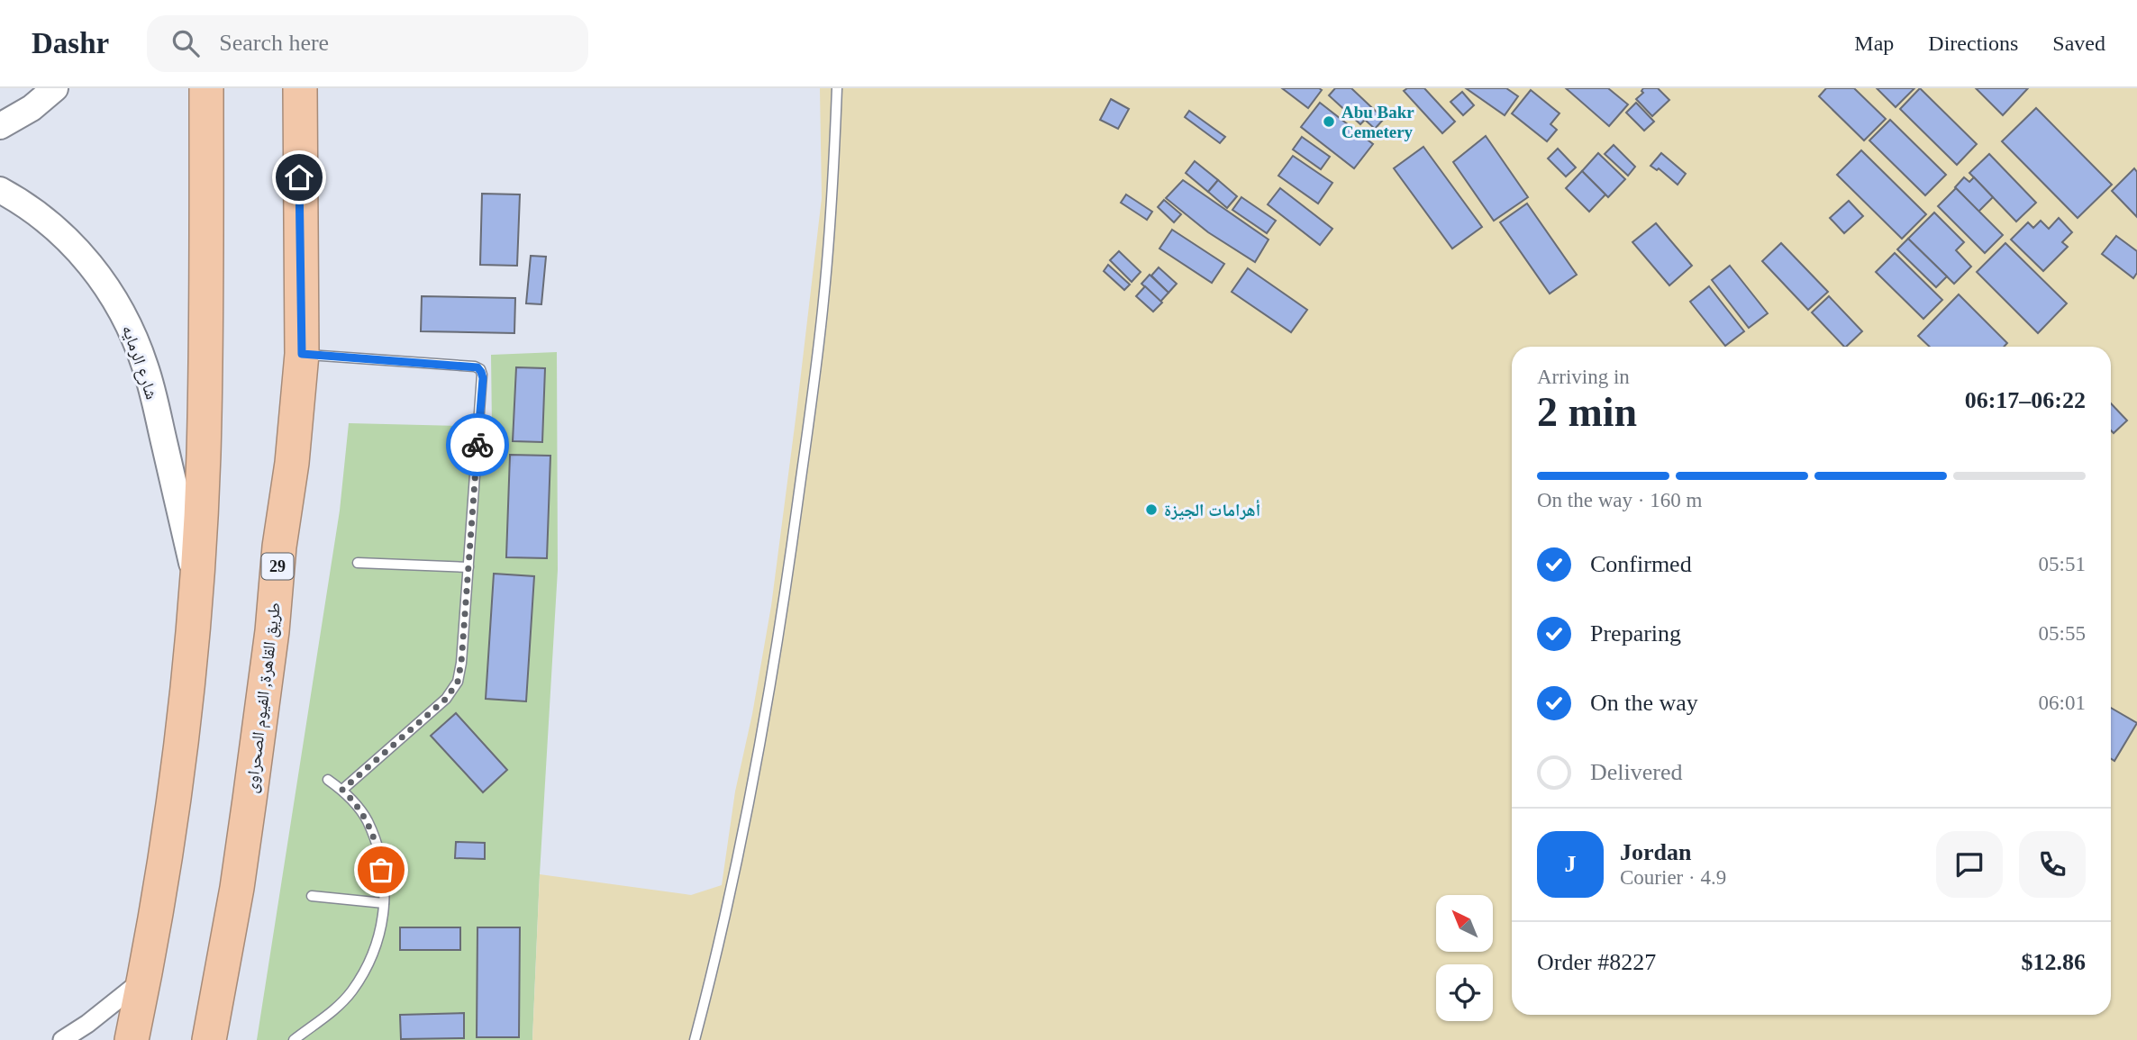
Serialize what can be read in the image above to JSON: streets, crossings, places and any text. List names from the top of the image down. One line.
{"streets":{"highway":["29","طريق القاهرة, الفيوم الصحراوى"],"street":["شارع الرمايه"]},"places":["Abu Bakr Cemetery","أهرامات الجيزة"],"north":"top left","page":{"header":"Dashr","search":"Search here","nav":["Map","Directions","Saved"],"heading":["2 min","Arriving in","06:17–06:22"],"panel":["Jordan","Courier · 4.9","Order #8227","$12.86"],"bar":"On the way · 160 m","list":[["Confirmed","05:51"],["Preparing","05:55"],["On the way","06:01"],"Delivered"],"round":"J"}}
